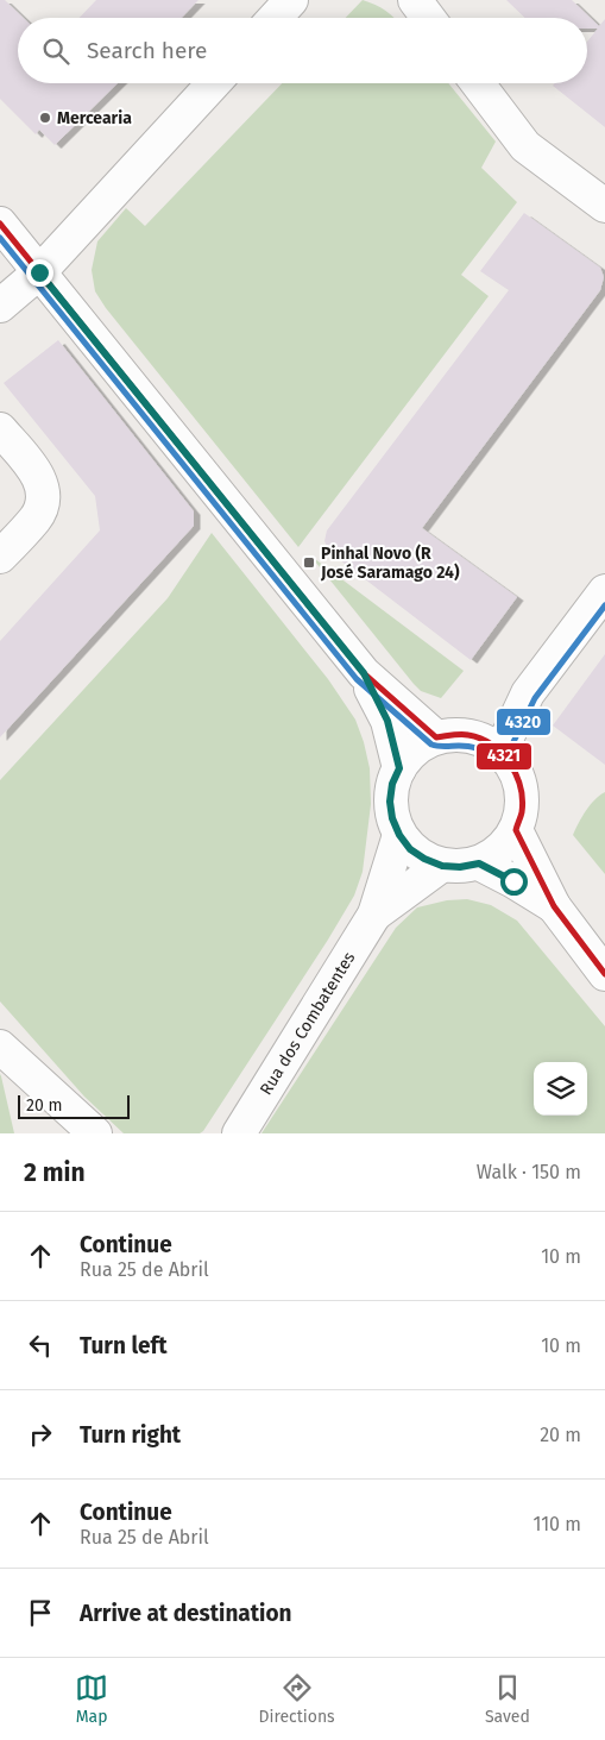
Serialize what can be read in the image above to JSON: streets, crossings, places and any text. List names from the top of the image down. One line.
{"streets":{"street":["Rua dos Combatentes"]},"places":{"other":["Mercearia"],"transit":["Pinhal Novo (R José Saramago 24)"]},"lines":["transit line 4321","transit line 4320"],"scale_bar":"20 m","page":{"search":"Search here","scale":"20 m","heading":["2 min","Walk · 150 m"],"list":[["Continue","Rua 25 de Abril","10 m"],["Turn left","10 m"],["Turn right","20 m"],["Continue","Rua 25 de Abril","110 m"],"Arrive at destination"],"nav":["Map","Directions","Saved"]}}
